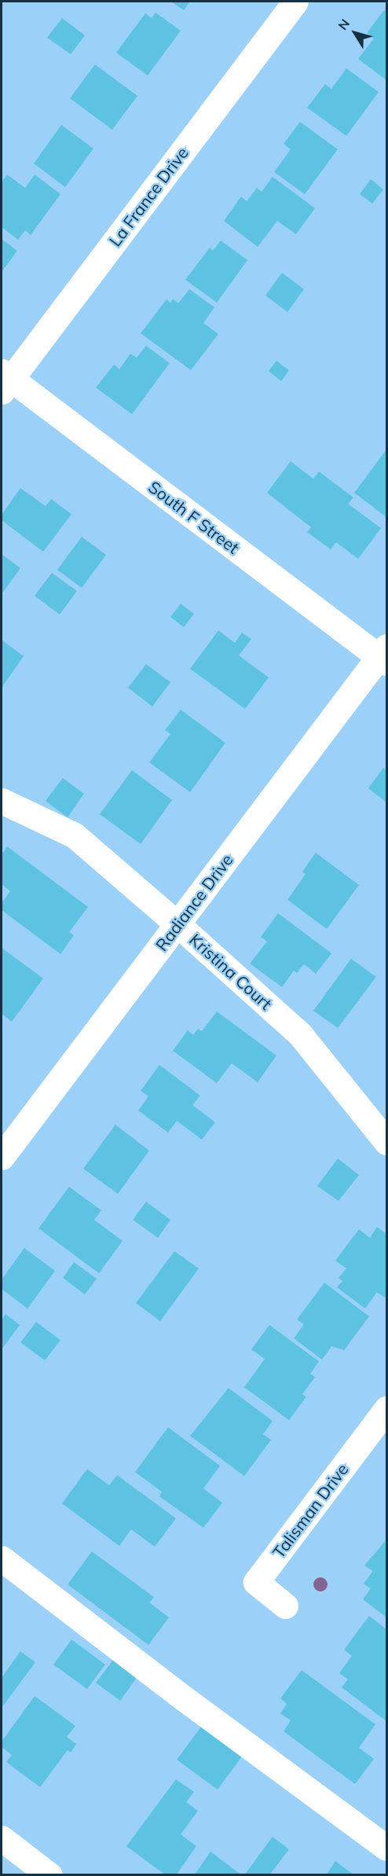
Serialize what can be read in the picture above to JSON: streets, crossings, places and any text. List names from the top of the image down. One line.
{"streets":{"street":["La France Drive","South F Street","Radiance Drive","Kristina Court","Talisman Drive"]},"crossings":[["La France Drive","South F Street"],["South F Street","Radiance Drive"],["Radiance Drive","Kristina Court"]],"north":"top left"}
